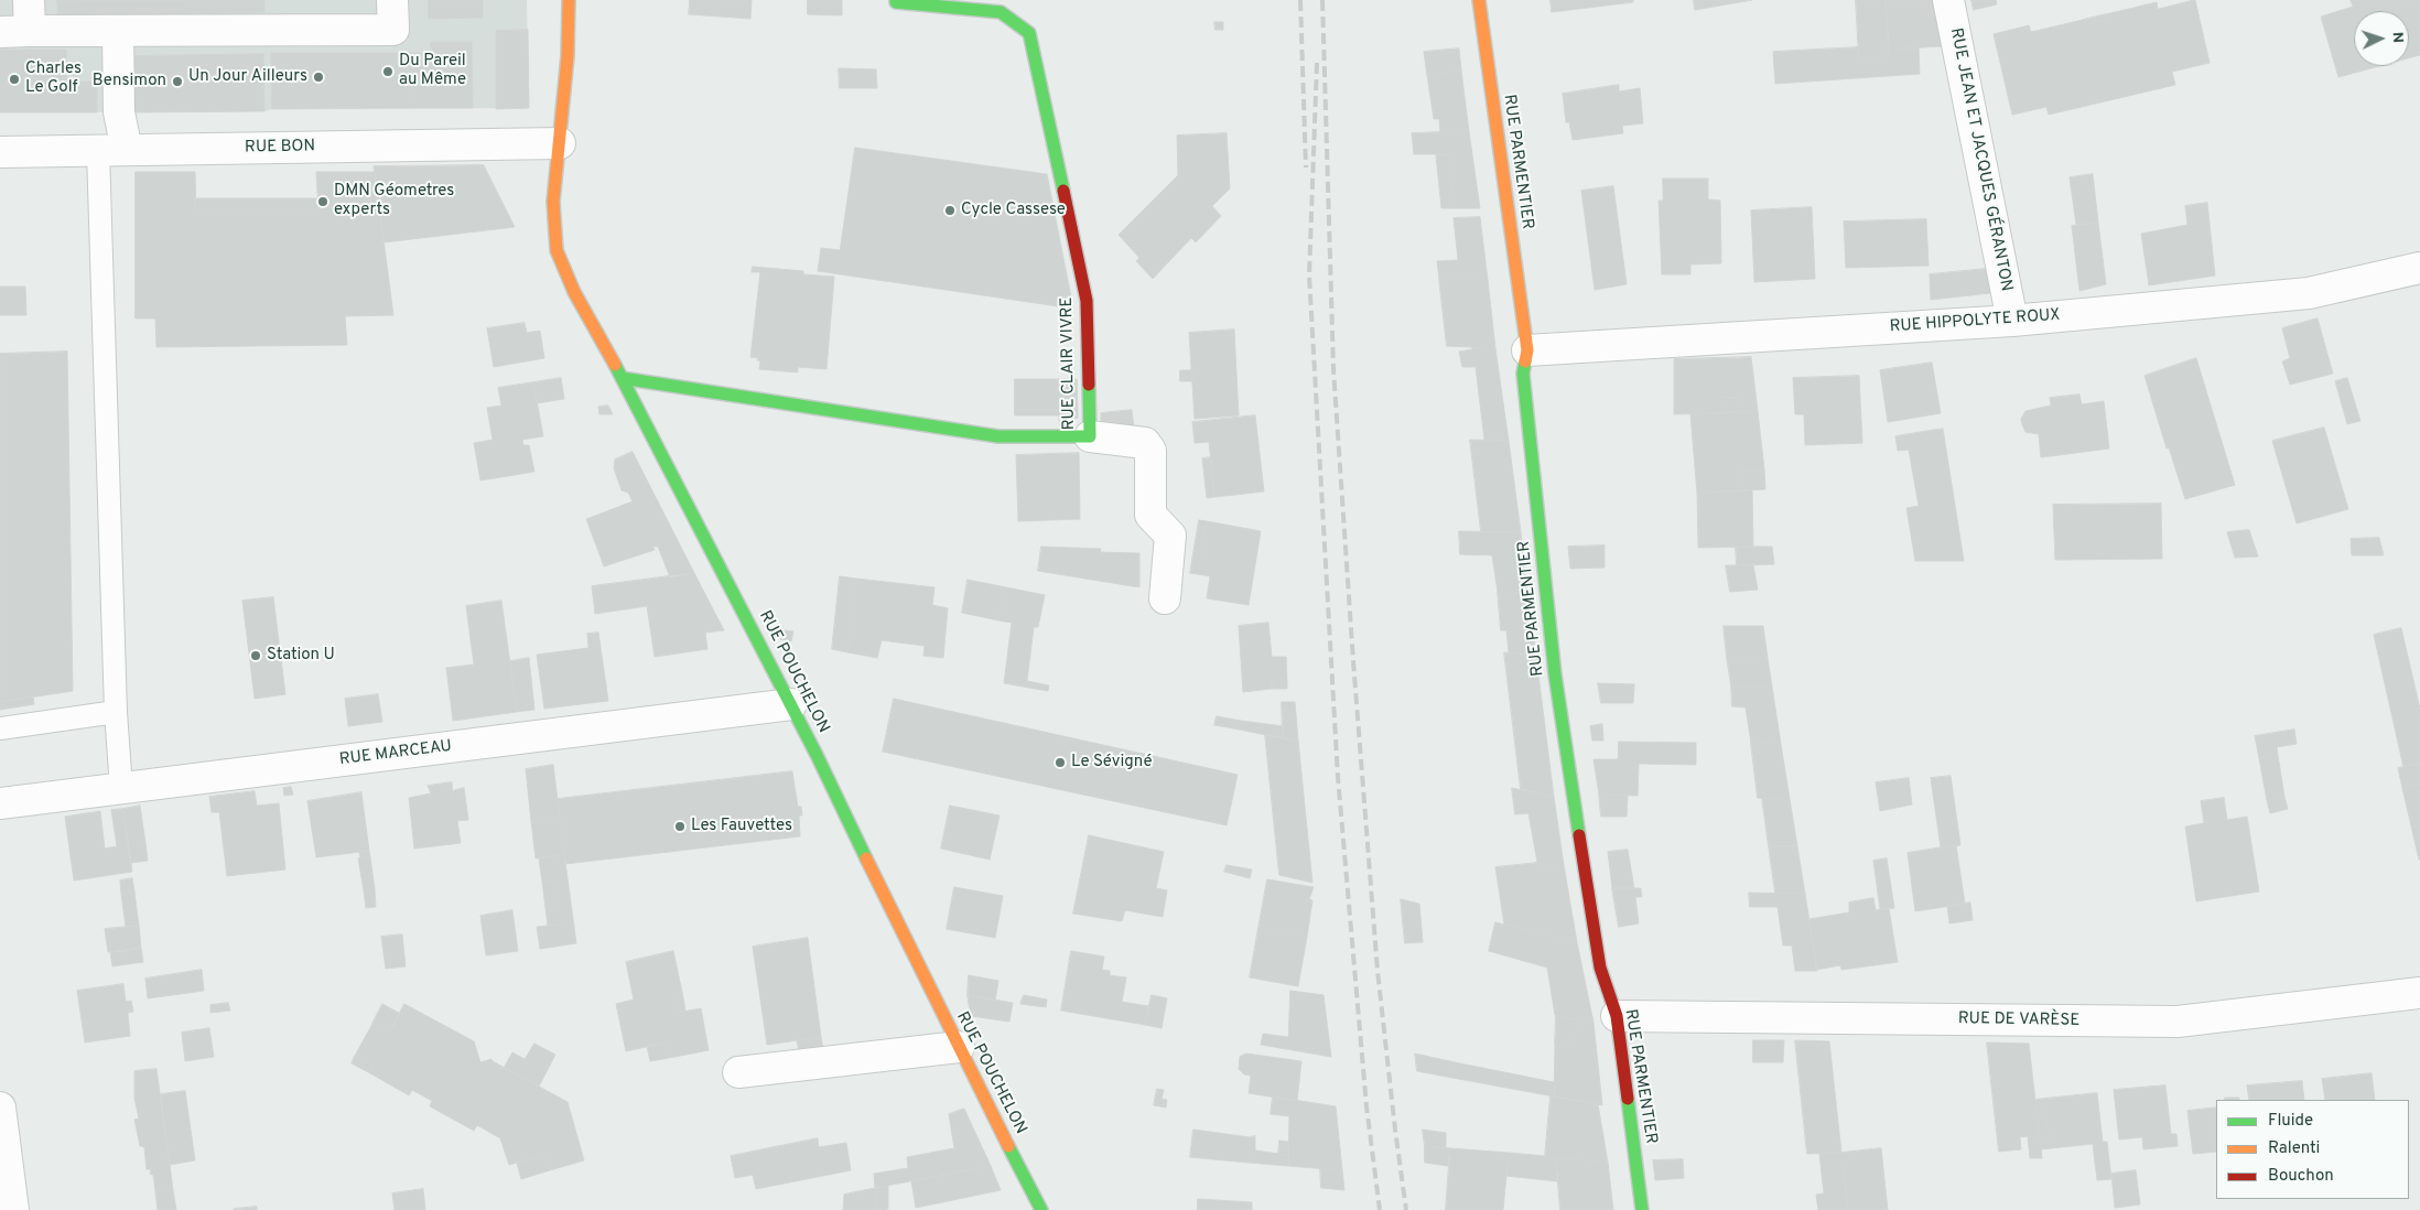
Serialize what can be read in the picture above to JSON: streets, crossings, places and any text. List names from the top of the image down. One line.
{"streets":{"street":["RUE BON","RUE JEAN ET JACQUES GÉRANTON","RUE PARMENTIER","RUE HIPPOLYTE ROUX","RUE CLAIR VIVRE","RUE POUCHELON","RUE MARCEAU","RUE DE VARÈSE"]},"crossings":[["RUE BON","RUE POUCHELON"],["RUE JEAN ET JACQUES GÉRANTON","RUE HIPPOLYTE ROUX"],["RUE PARMENTIER","RUE HIPPOLYTE ROUX"],["RUE PARMENTIER","RUE DE VARÈSE"],["RUE CLAIR VIVRE","RUE POUCHELON"],["RUE POUCHELON","RUE MARCEAU"]],"places":["Du Pareil au Même","Un Jour Ailleurs","Charles Le Golf","Bensimon","DMN Géometres experts","Cycle Cassese","Station U","Le Sévigné","Les Fauvettes"],"legend":["Fluide","Ralenti","Bouchon"],"north":"right"}
